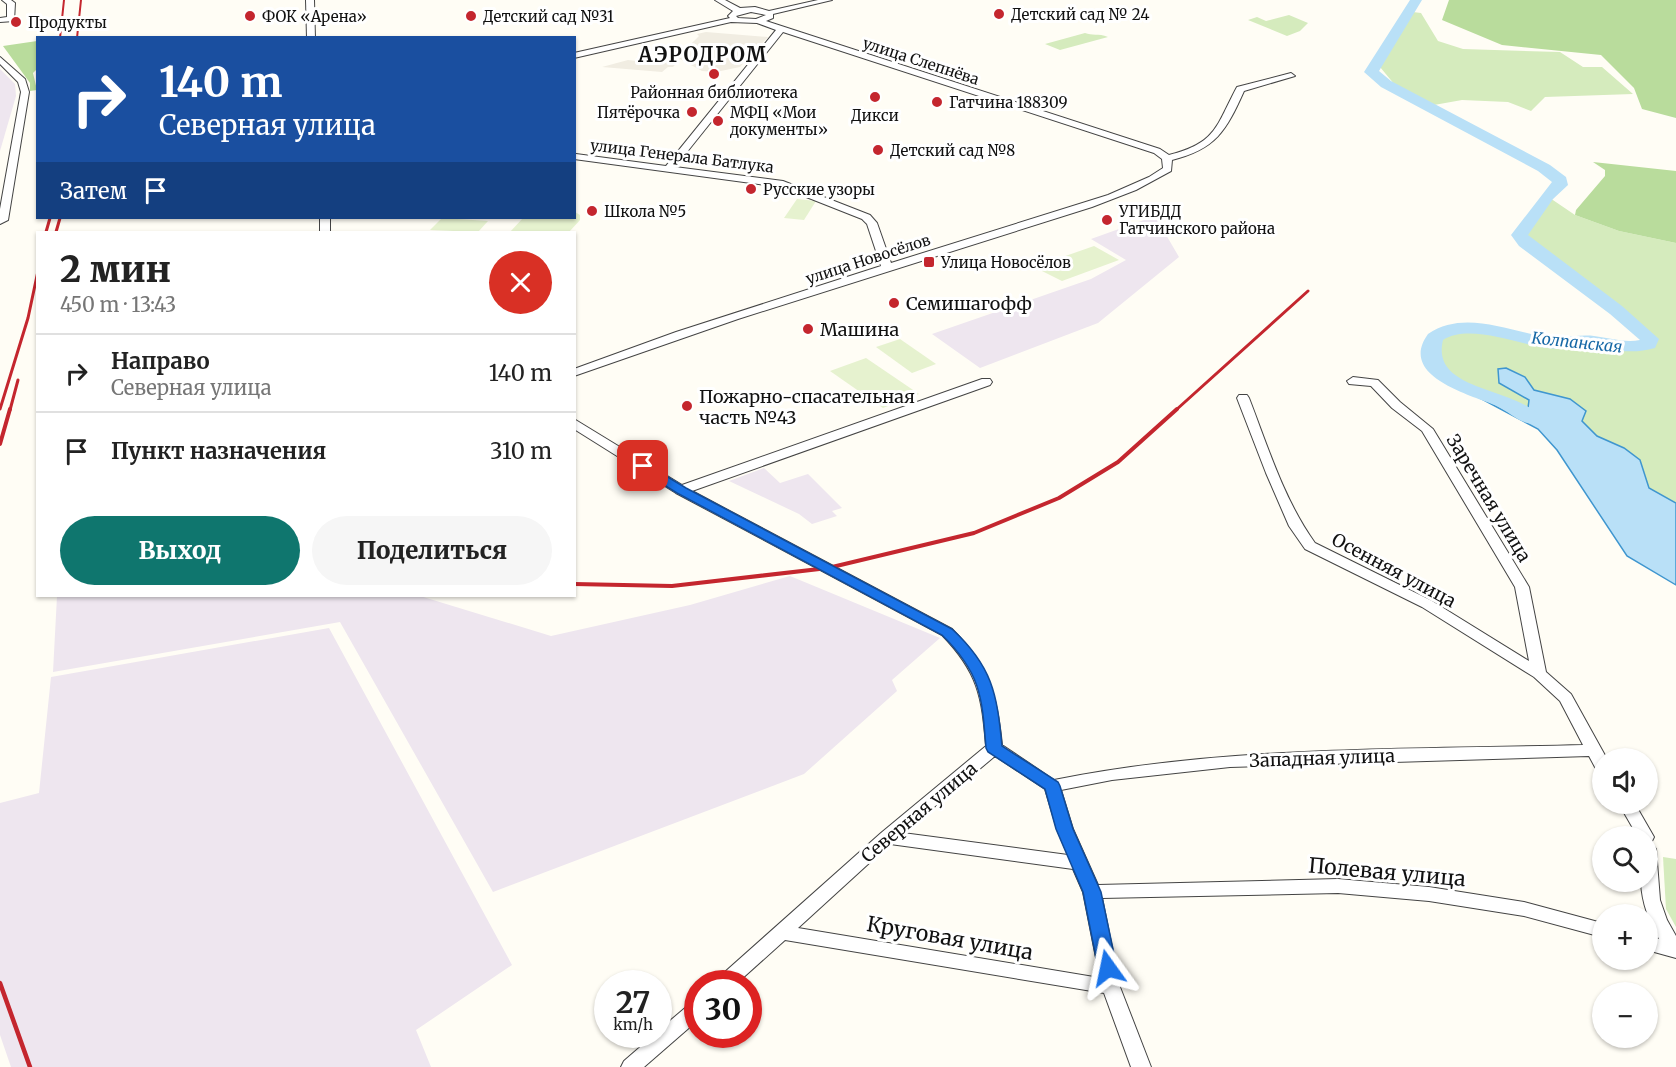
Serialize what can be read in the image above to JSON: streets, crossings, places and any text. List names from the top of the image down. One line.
{"streets":{"street":["улица Слепнёва","улица Генерала Батлука","улица Новосёлов","Заречная улица","Осенняя улица","Западная улица","Северная улица","Полевая улица","Круговая улица"]},"crossings":[["улица Слепнёва","улица Новосёлов"],["улица Генерала Батлука","улица Новосёлов"],["Заречная улица","Осенняя улица"],["Северная улица","Круговая улица"]],"districts":["АЭРОДРОМ"],"water":["Колпанская"],"places":{"other":["Детский сад № 24","ФОК «Арена»","Детский сад №31","Продукты","Районная библиотека","Дикси","Гатчина 188309","Пятёрочка","МФЦ «Мои документы»","Детский сад №8","Русские узоры","Школа №5","УГИБДД Гатчинского района","Семишагофф","Машина","Пожарно-спасательная часть №43"],"transit":["Улица Новосёлов"]},"page":{"turn":["140 m","Северная улица"],"then":"Затем","heading":["2 мин","450 m · 13:43"],"list":[{"name":"Направо","note":"Северная улица","value":"140 m"},{"name":"Пункт назначения","value":"310 m"}],"buttons":["Выход","Поделиться"],"map_buttons":["+","−"],"speed":"27 km/h","limit":"30"}}
